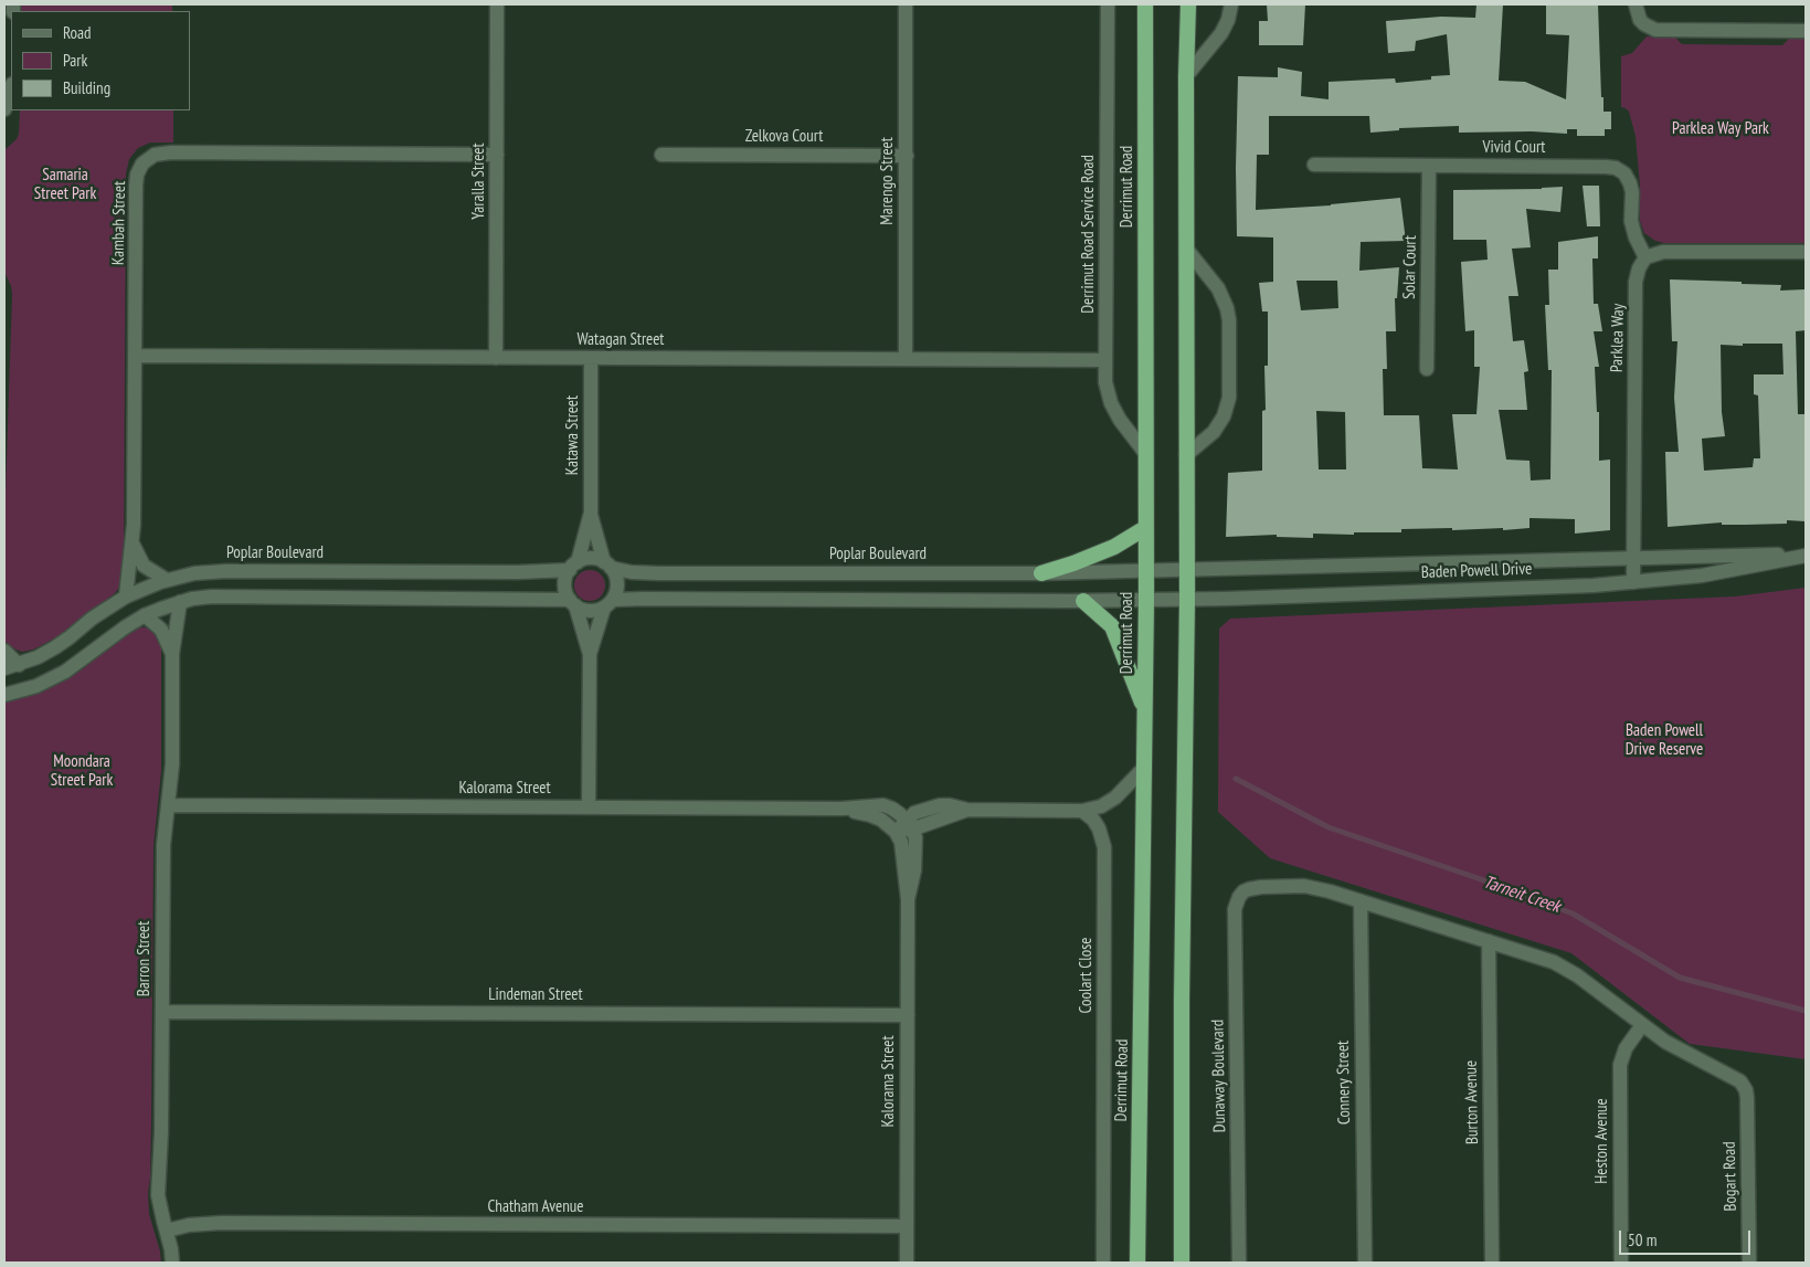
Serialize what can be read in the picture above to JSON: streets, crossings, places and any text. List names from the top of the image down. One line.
{"streets":{"highway":["Derrimut Road"],"street":["Zelkova Court","Vivid Court","Yaralla Street","Marengo Street","Kambah Street","Derrimut Road Service Road","Solar Court","Parklea Way","Watagan Street","Katawa Street","Poplar Boulevard","Baden Powell Drive","Kalorama Street","Barron Street","Coolart Close","Lindeman Street","Dunaway Boulevard","Connery Street","Burton Avenue","Heston Avenue","Bogart Road","Chatham Avenue"]},"crossings":[["Zelkova Court","Marengo Street"],["Vivid Court","Solar Court"],["Vivid Court","Parklea Way"],["Yaralla Street","Kambah Street"],["Yaralla Street","Watagan Street"],["Marengo Street","Watagan Street"],["Derrimut Road","Derrimut Road Service Road"],["Derrimut Road","Poplar Boulevard"],["Derrimut Road","Baden Powell Drive"],["Kambah Street","Watagan Street"],["Kambah Street","Poplar Boulevard"],["Derrimut Road Service Road","Watagan Street"],["Parklea Way","Baden Powell Drive"],["Watagan Street","Katawa Street"],["Katawa Street","Poplar Boulevard"],["Poplar Boulevard","Baden Powell Drive"],["Kalorama Street","Barron Street"],["Kalorama Street","Lindeman Street"],["Kalorama Street","Chatham Avenue"],["Barron Street","Lindeman Street"],["Barron Street","Chatham Avenue"],["Dunaway Boulevard","Connery Street"],["Heston Avenue","Bogart Road"]],"water":["Tarneit Creek"],"parks":["Parklea Way Park","Samaria Street Park","Baden Powell Drive Reserve","Moondara Street Park"],"legend":["Road","Park","Building"],"scale_bar":"50 m"}
